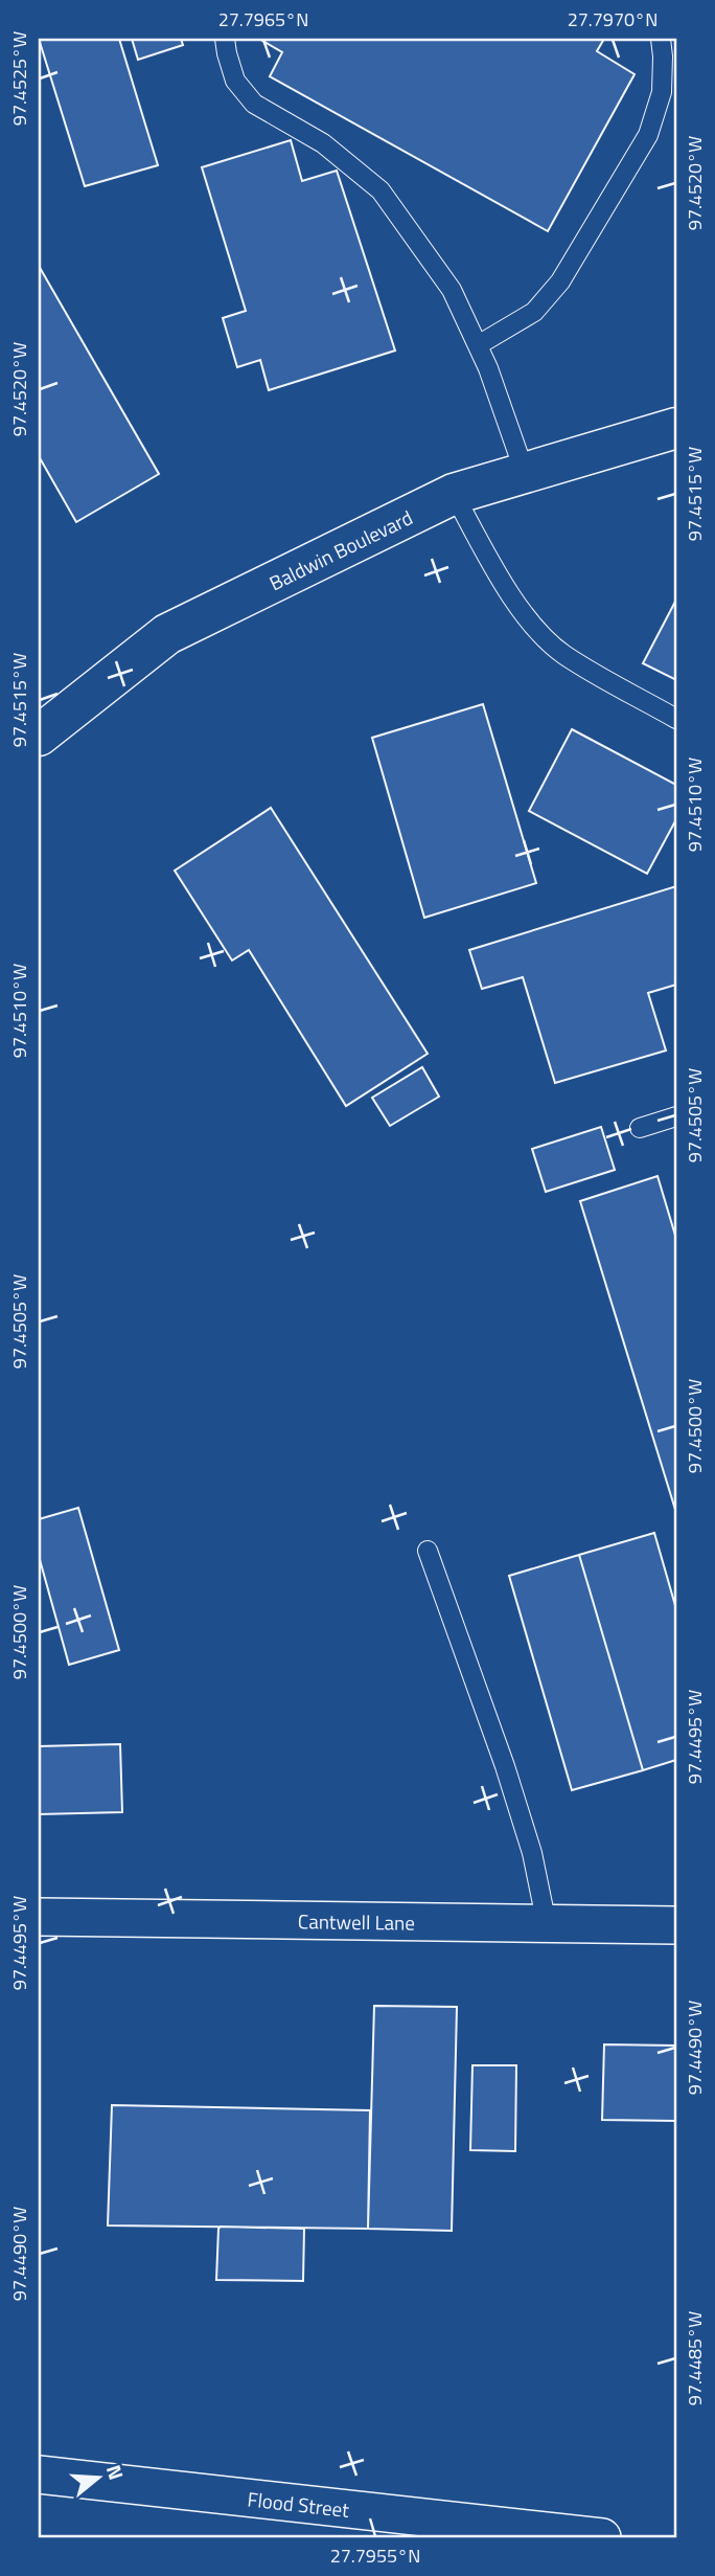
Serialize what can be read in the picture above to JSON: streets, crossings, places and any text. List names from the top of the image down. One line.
{"streets":{"main road":["Baldwin Boulevard"],"street":["Cantwell Lane","Flood Street"]},"north":"right","coordinates":["27.7965°N","27.7970°N","97.4525°W","97.4520°W","97.4515°W","97.4510°W","97.4505°W","97.4500°W","97.4495°W","97.4490°W","97.4485°W","27.7955°N"]}
